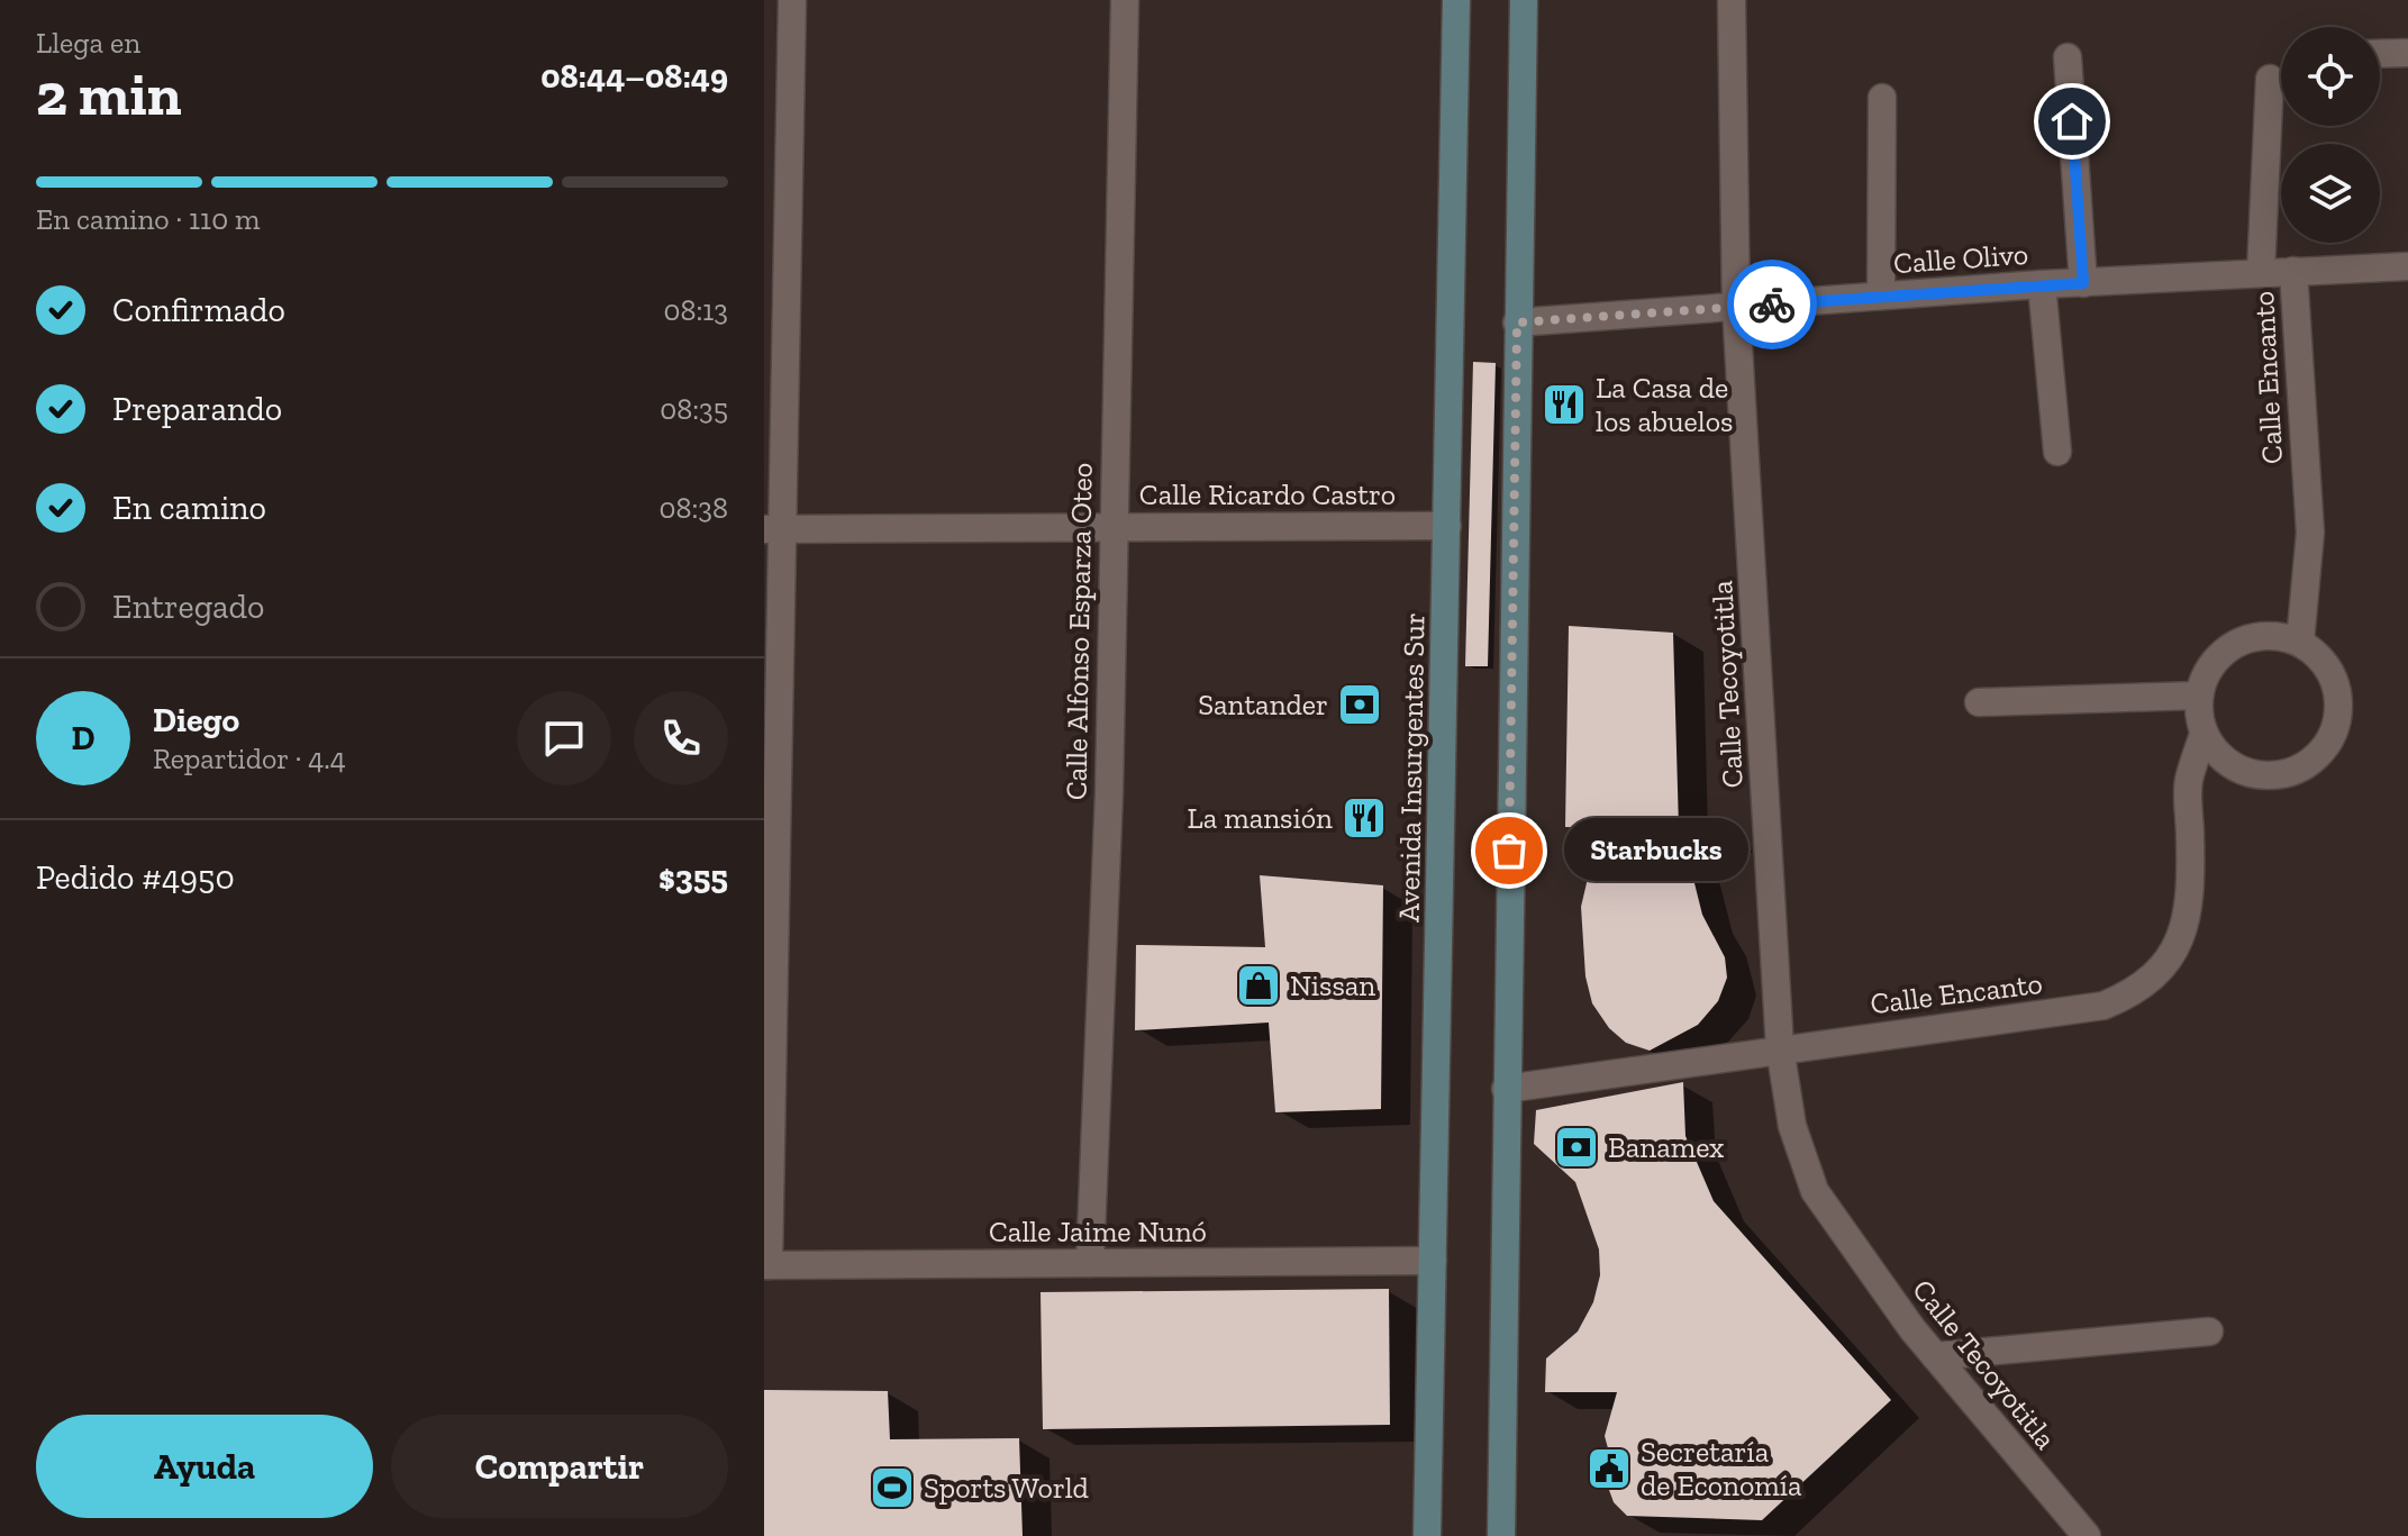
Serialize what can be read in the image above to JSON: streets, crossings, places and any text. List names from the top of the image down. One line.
{"streets":{"main road":["Avenida Insurgentes Sur"],"street":["Calle Olivo","Calle Encanto","Calle Ricardo Castro","Calle Alfonso Esparza Oteo","Calle Tecoyotitla","Calle Jaime Nunó"]},"crossings":[["Calle Olivo","Calle Encanto"],["Calle Olivo","Calle Tecoyotitla"],["Calle Encanto","Calle Tecoyotitla"],["Calle Ricardo Castro","Calle Alfonso Esparza Oteo"],["Calle Ricardo Castro","Avenida Insurgentes Sur"],["Calle Alfonso Esparza Oteo","Calle Jaime Nunó"],["Avenida Insurgentes Sur","Calle Jaime Nunó"]],"places":{"restaurant":["La Casa de los abuelos","La mansión"],"bank":["Santander","Banamex"],"other":["Starbucks"],"shop":["Nissan"],"public building":["Secretaría de Economía"],"sports":["Sports World"]},"page":{"heading":["2 min","Llega en","08:44–08:49"],"panel":["Diego","Repartidor · 4.4","Pedido #4950","$355"],"bar":"En camino · 110 m","list":[["Confirmado","08:13"],["Preparando","08:35"],["En camino","08:38"],"Entregado"],"round":"D","bubble":"Starbucks","buttons":["Ayuda","Compartir"]}}
